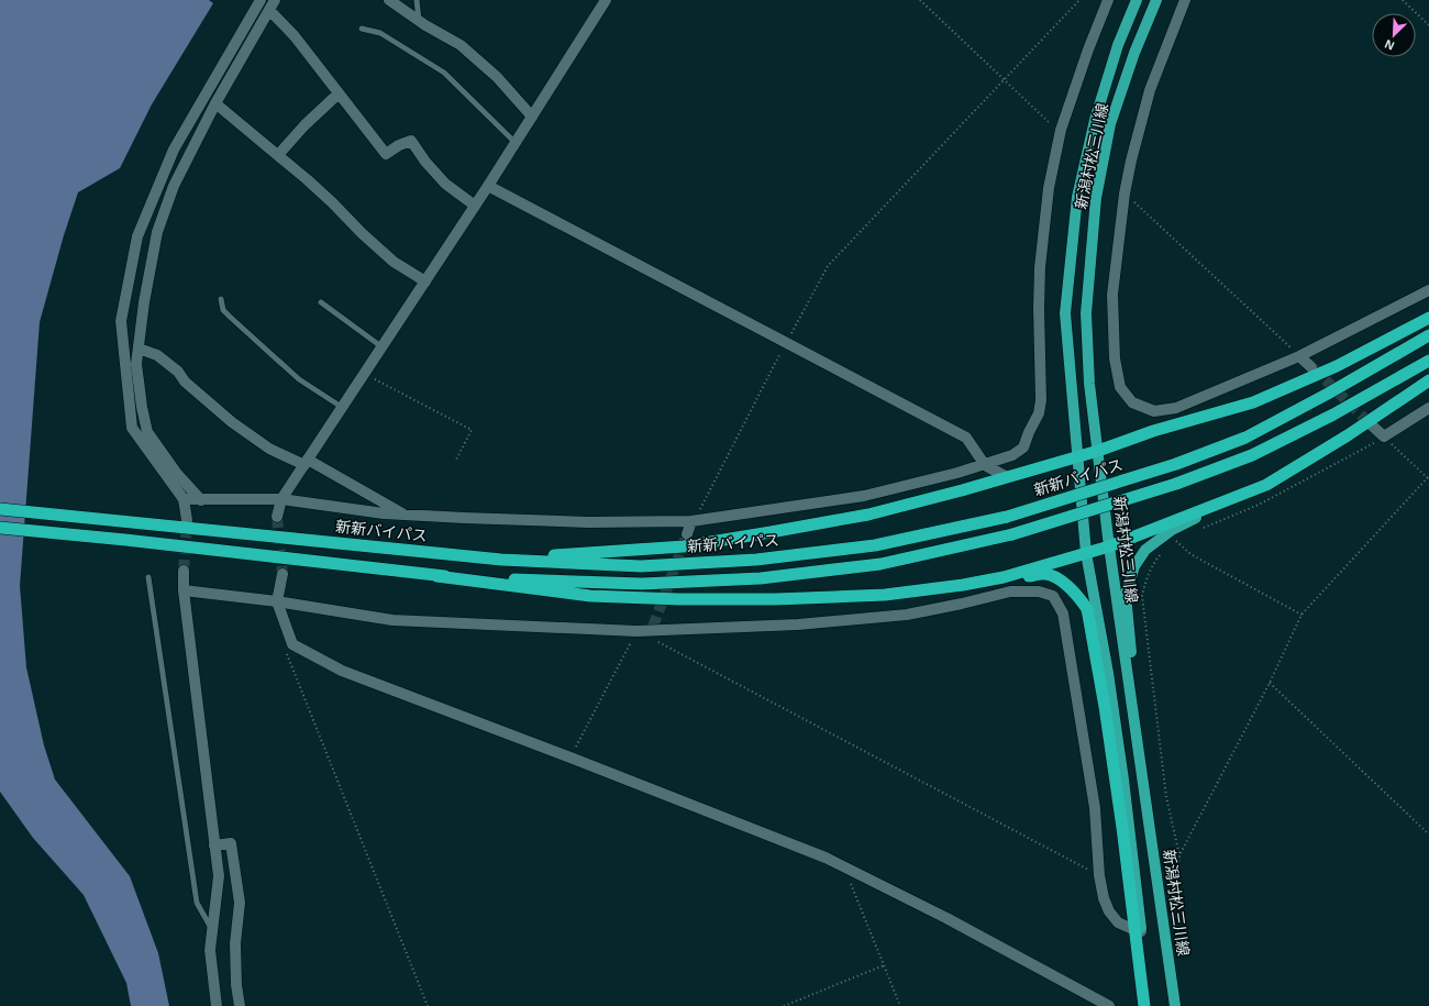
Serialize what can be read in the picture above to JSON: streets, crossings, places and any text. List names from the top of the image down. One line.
{"streets":{"highway":["新新バイパス"],"main road":["新潟村松三川線"]},"north":"bottom left"}
